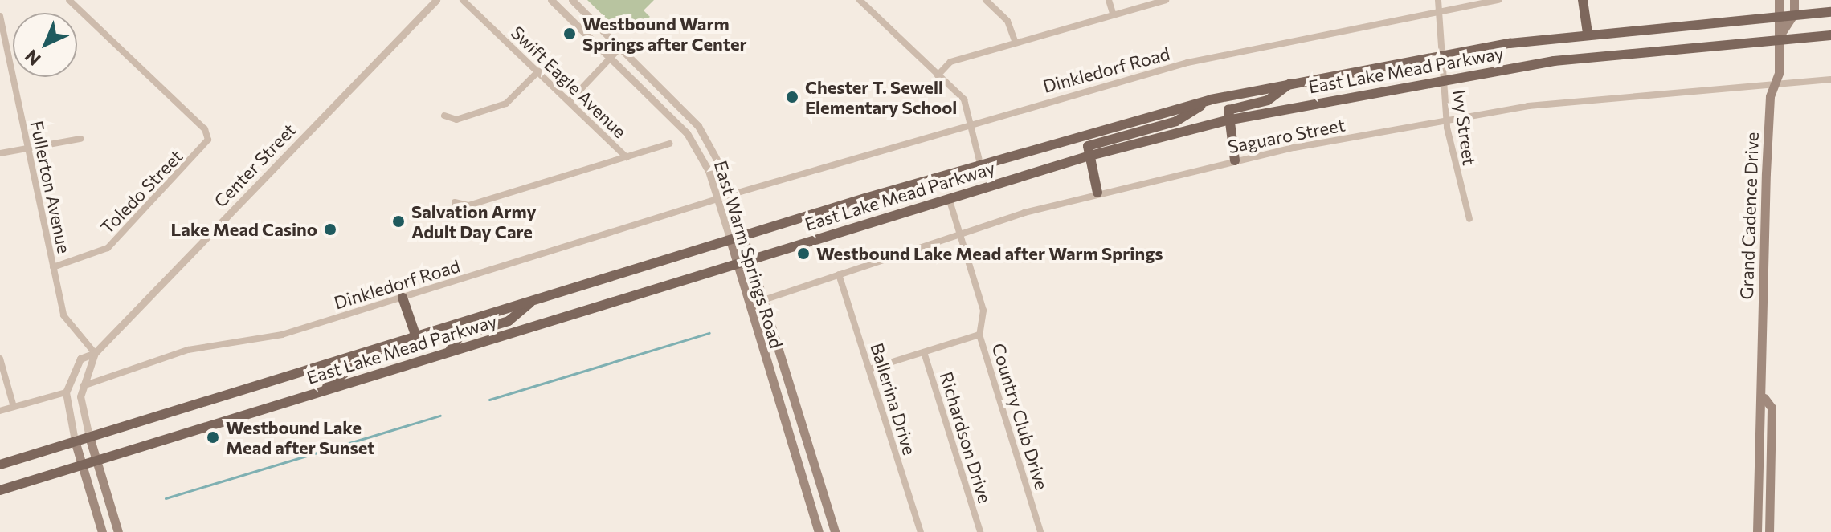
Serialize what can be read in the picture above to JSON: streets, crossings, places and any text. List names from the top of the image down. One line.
{"streets":{"main road":["East Lake Mead Parkway","Center Street","Grand Cadence Drive","East Warm Springs Road"],"street":["Dinkledorf Road","Swift Eagle Avenue","Ivy Street","Saguaro Street","Fullerton Avenue","Toledo Street","Ballerina Drive","Country Club Drive","Richardson Drive"]},"crossings":[["Dinkledorf Road","Ivy Street"],["Dinkledorf Road","Center Street"],["Dinkledorf Road","East Warm Springs Road"],["East Lake Mead Parkway","Ivy Street"],["East Lake Mead Parkway","Center Street"],["East Lake Mead Parkway","Grand Cadence Drive"],["East Lake Mead Parkway","East Warm Springs Road"],["East Lake Mead Parkway","Country Club Drive"],["Ivy Street","Saguaro Street"],["Saguaro Street","Grand Cadence Drive"],["Saguaro Street","East Warm Springs Road"],["Saguaro Street","Ballerina Drive"],["Saguaro Street","Country Club Drive"],["Center Street","Fullerton Avenue"],["Fullerton Avenue","Toledo Street"]],"places":["Westbound Warm Springs after Center","Chester T. Sewell Elementary School","Salvation Army Adult Day Care","Lake Mead Casino","Westbound Lake Mead after Warm Springs","Westbound Lake Mead after Sunset"],"north":"bottom left"}
